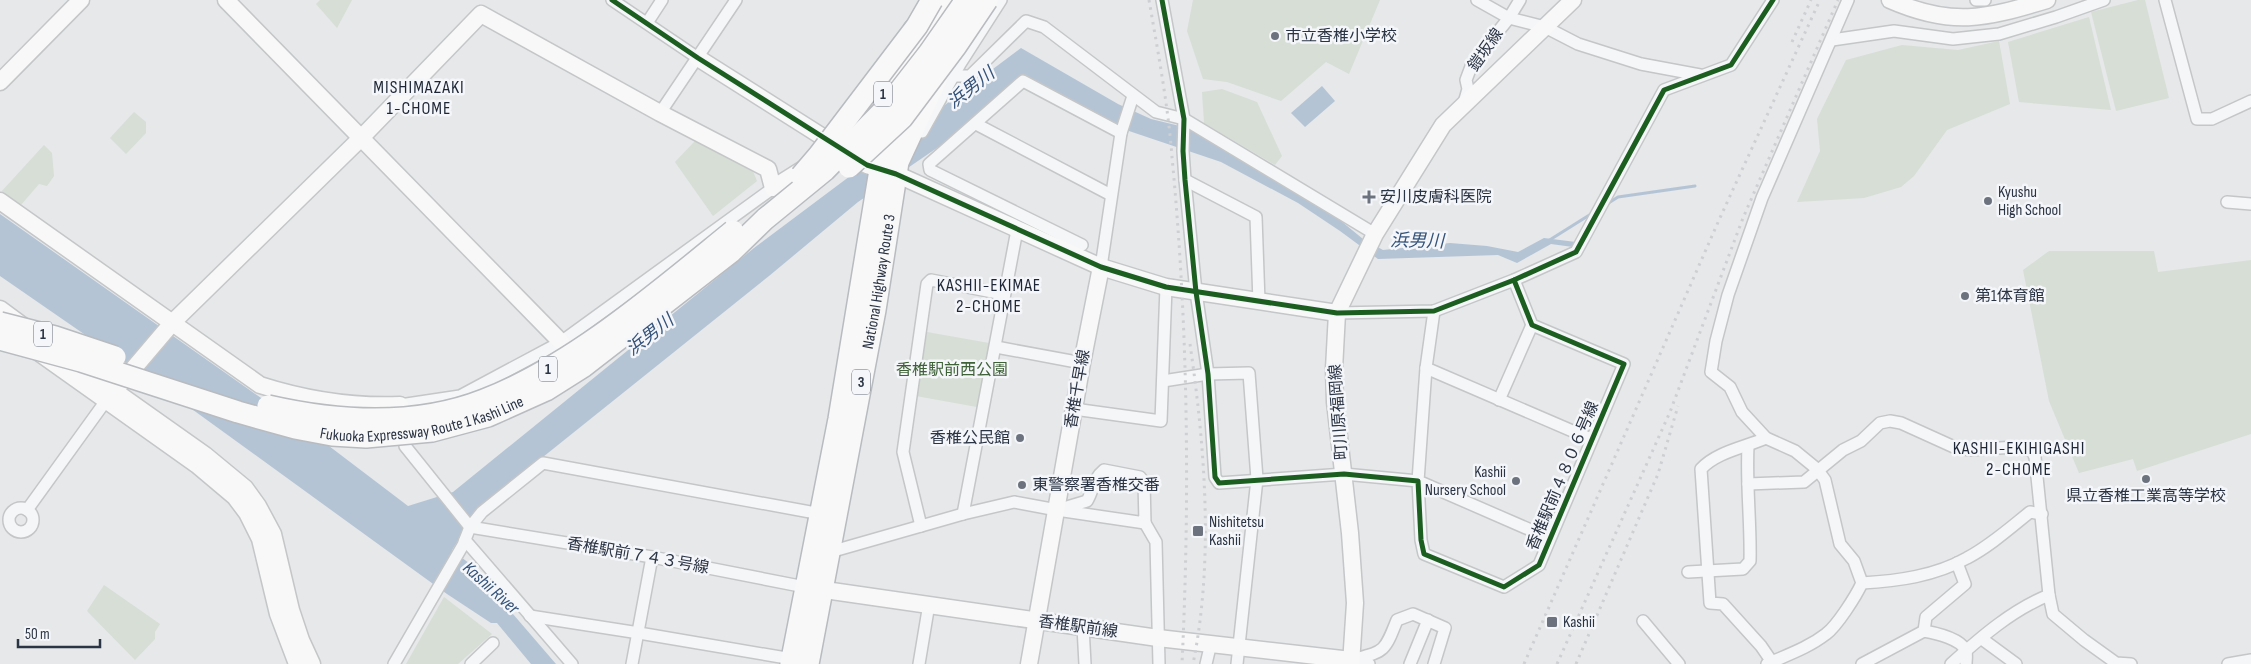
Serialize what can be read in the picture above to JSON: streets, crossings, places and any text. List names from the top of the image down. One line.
{"streets":{"highway":["1","National Highway Route 3","3","Fukuoka Expressway Route 1 Kashi Line"],"street":["鎧坂線","香椎千早線","町川原福岡線","香椎駅前４８０６号線","香椎駅前７４３号線","香椎駅前線"]},"crossings":[["National Highway Route 3","香椎駅前７４３号線"],["National Highway Route 3","香椎駅前線"],["香椎千早線","香椎駅前線"],["町川原福岡線","香椎駅前線"],["香椎駅前７４３号線","香椎駅前線"]],"districts":["MISHIMAZAKI 1-CHOME","KASHII-EKIMAE 2-CHOME","KASHII-EKIHIGASHI 2-CHOME"],"water":["浜男川","Kashii River"],"parks":["香椎駅前西公園"],"places":{"other":["市立香椎小学校","Kyushu High School","第1体育館","香椎公民館","県立香椎工業高等学校","Kashii Nursery School","東警察署香椎交番"],"health":["安川皮膚科医院"],"transit":["Nishitetsu Kashii","Kashii"]},"scale_bar":"50 m"}
